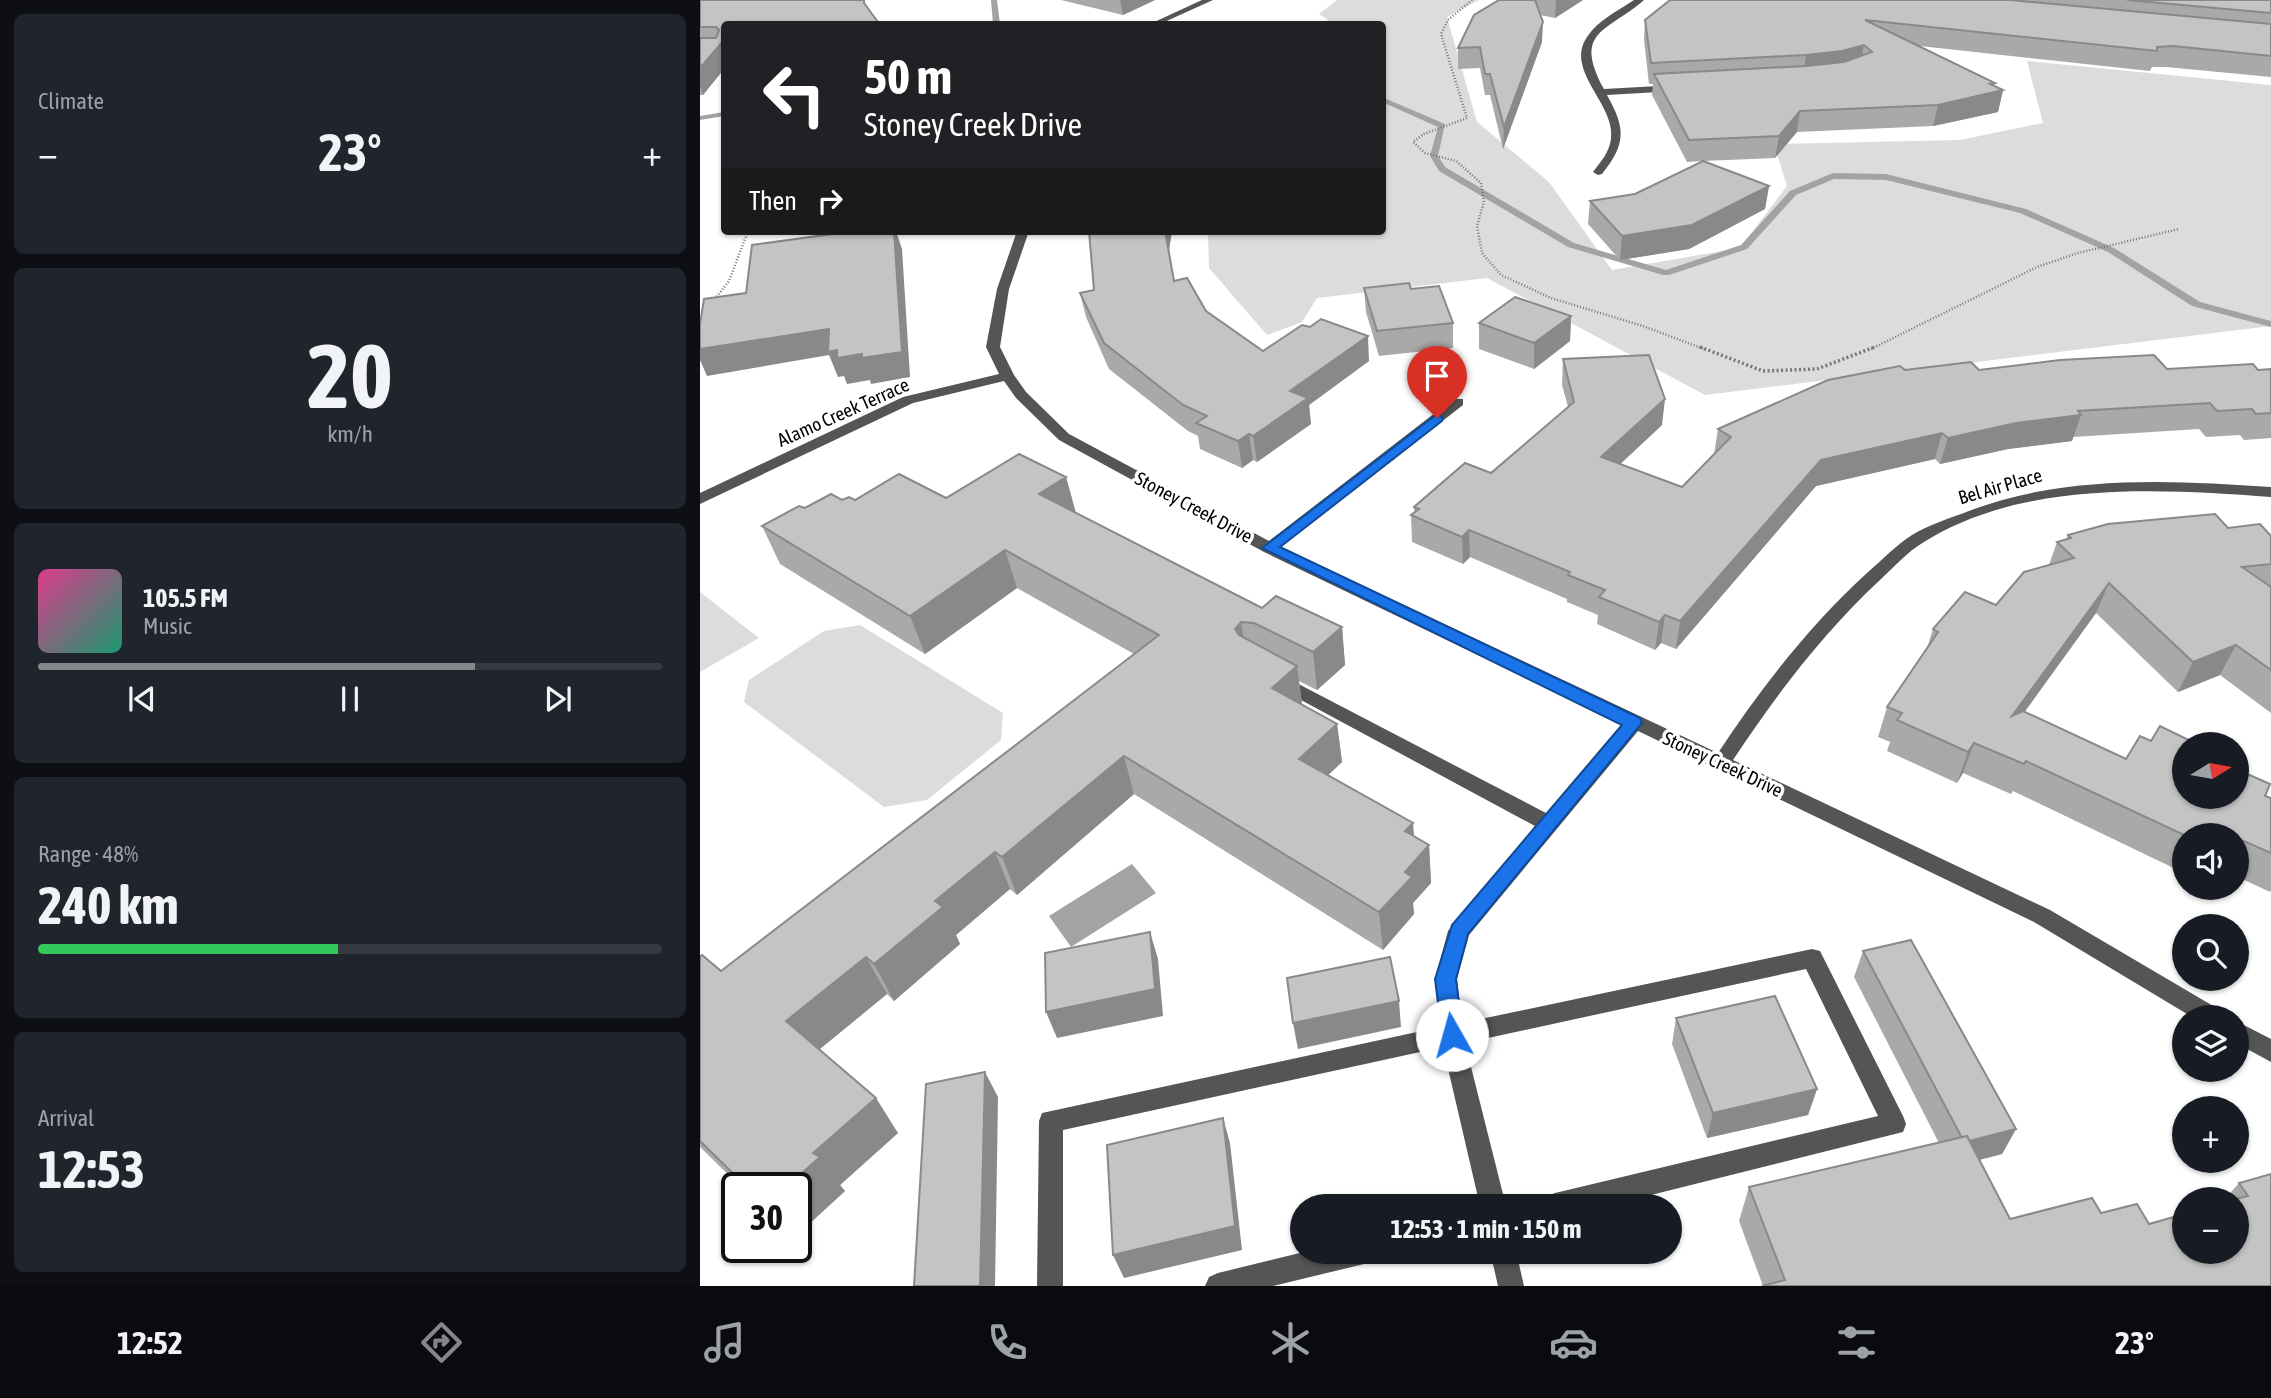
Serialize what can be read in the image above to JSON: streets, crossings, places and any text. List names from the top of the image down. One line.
{"streets":{"street":["Alamo Creek Terrace","Bel Air Place","Stoney Creek Drive"]},"crossings":[["Alamo Creek Terrace","Stoney Creek Drive"],["Bel Air Place","Stoney Creek Drive"]],"north":"right","page":{"tile":["Climate",["20","km/h"],["Range · 48%","240 km"],["Arrival","12:53"]],"turn":["50 m","Stoney Creek Drive"],"heat":["−","23°","+"],"then":"Then","song":["105.5 FM","Music"],"map_buttons":["+","−"],"limit":"30","trip":"12:53 · 1 min · 150 m","tabs":["12:52","23°"]}}
